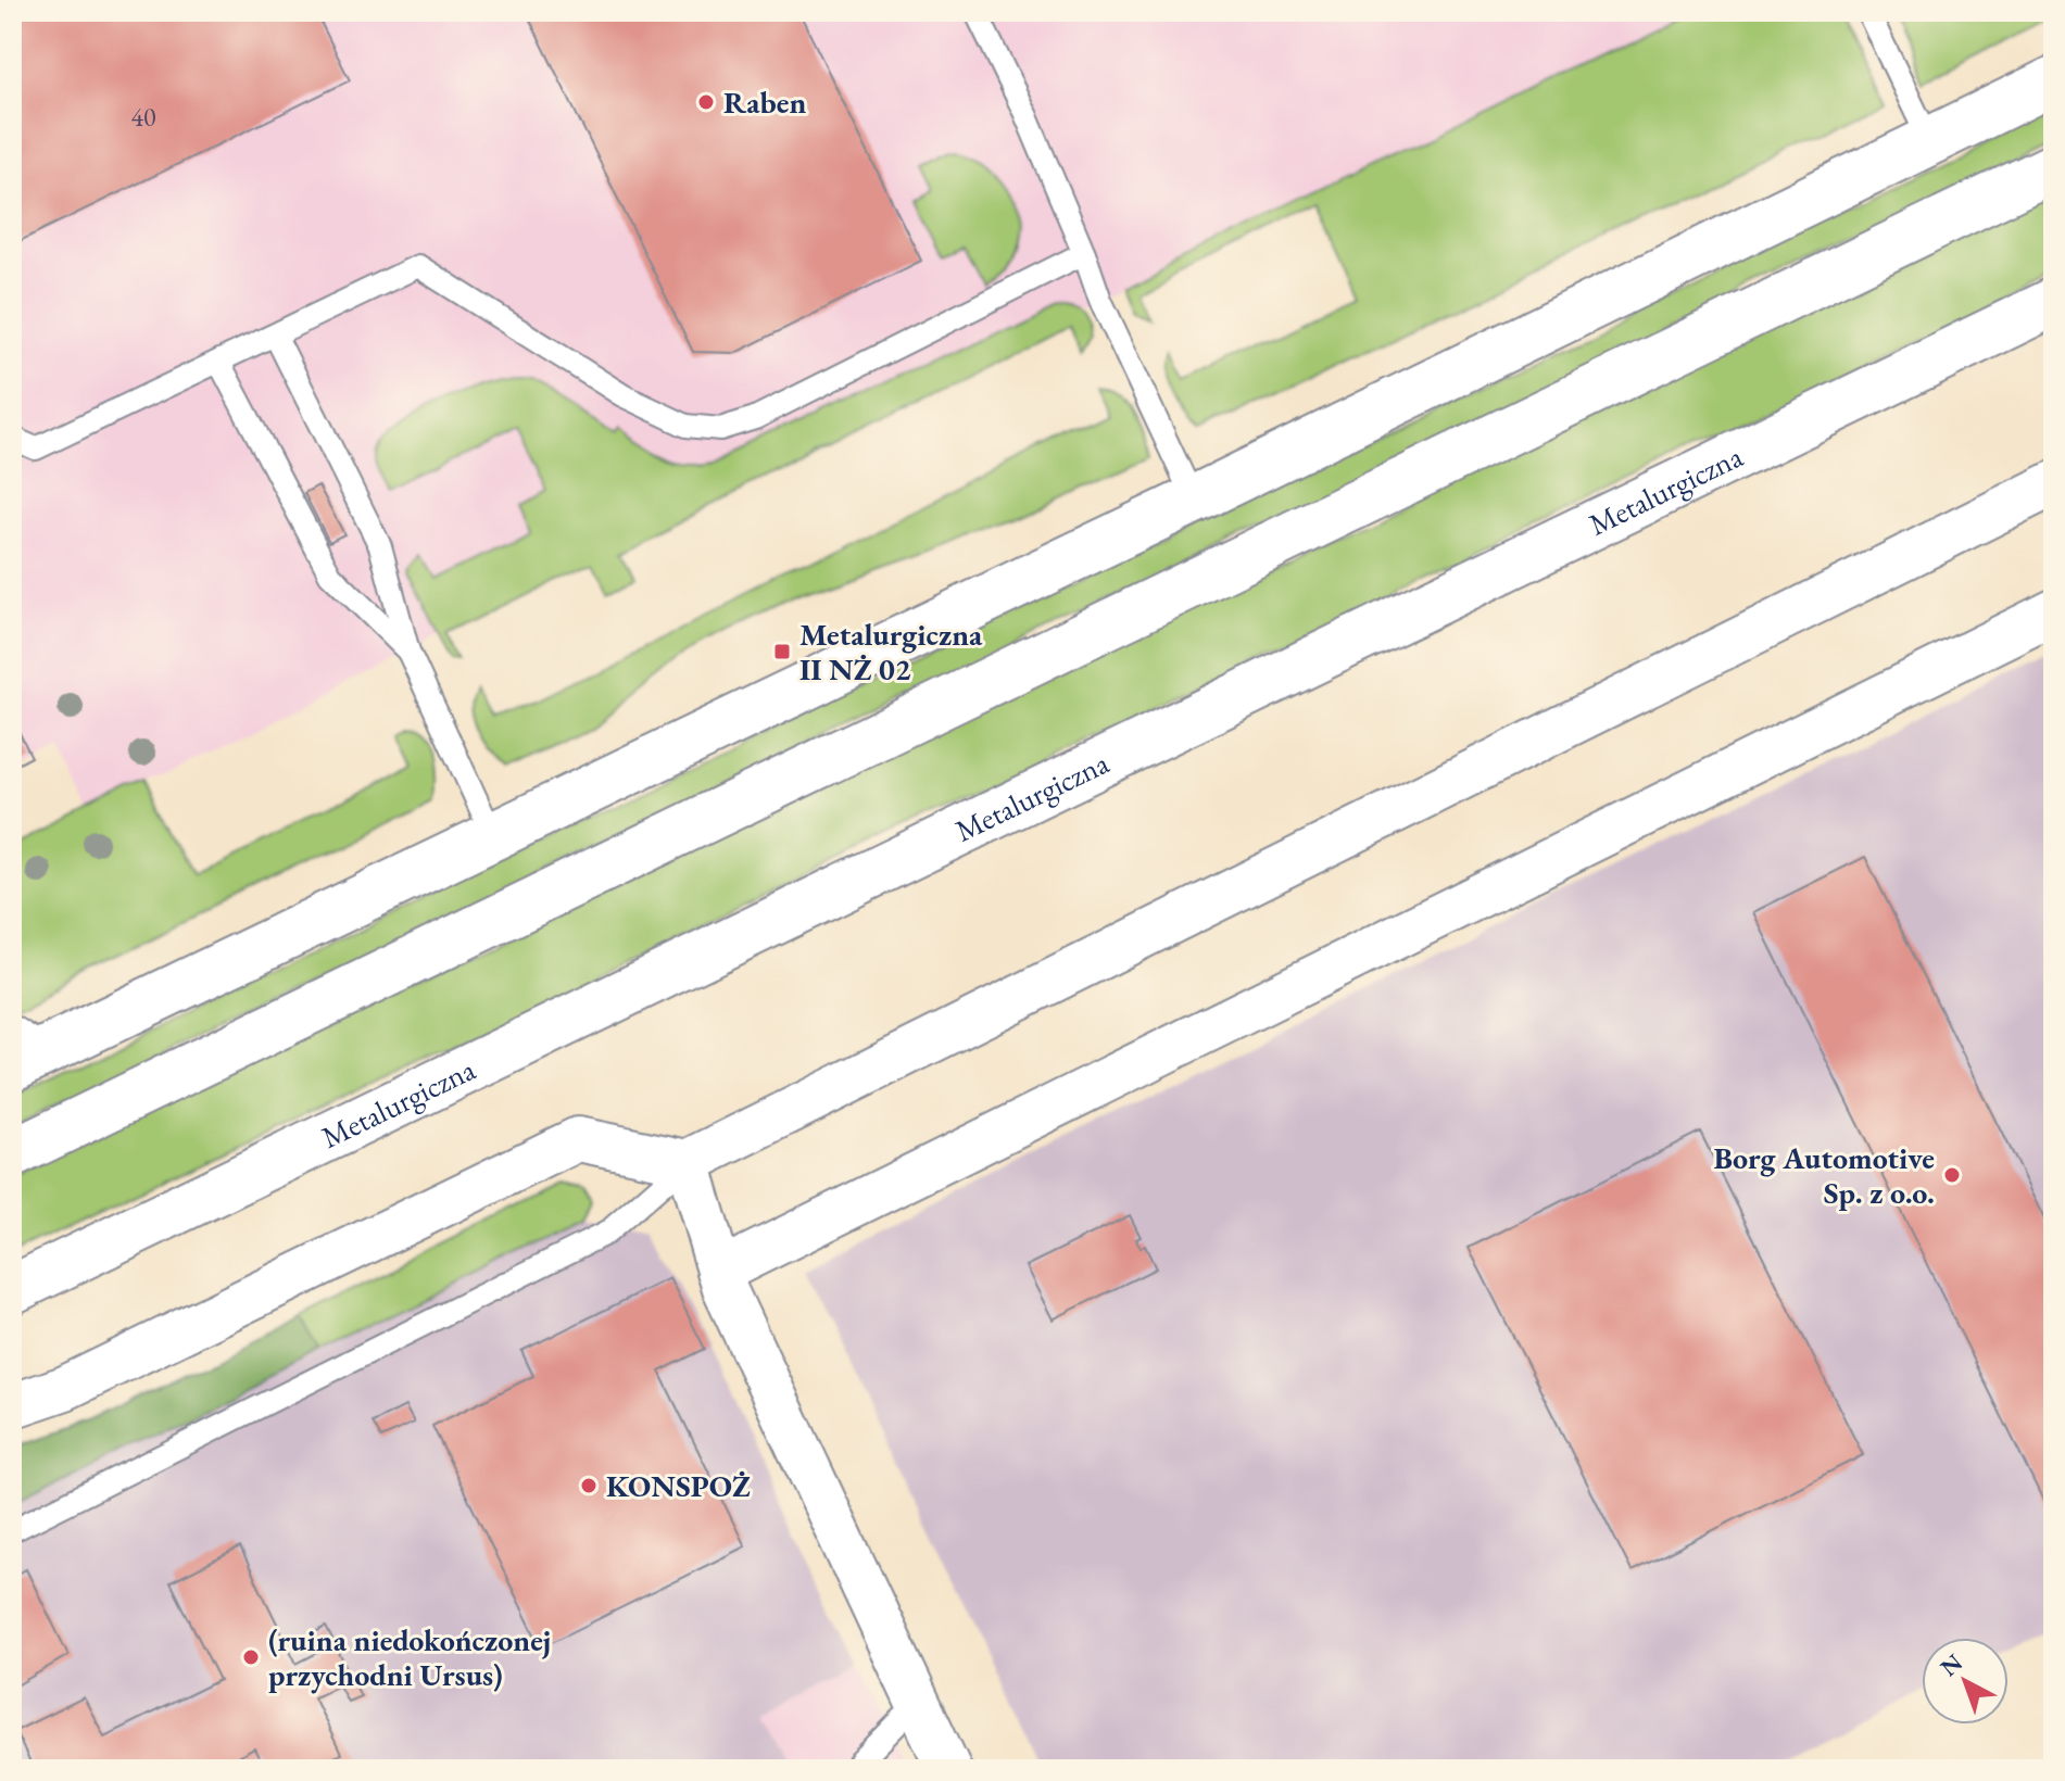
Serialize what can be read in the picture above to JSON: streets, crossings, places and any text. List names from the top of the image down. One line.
{"streets":{"main road":["Metalurgiczna"]},"places":{"other":["Raben","Borg Automotive Sp. z o.o.","KONSPOŻ","(ruina niedokończonej przychodni Ursus)"],"transit":["Metalurgiczna II NŻ 02"]},"house_numbers":["40"],"north":"top left"}
